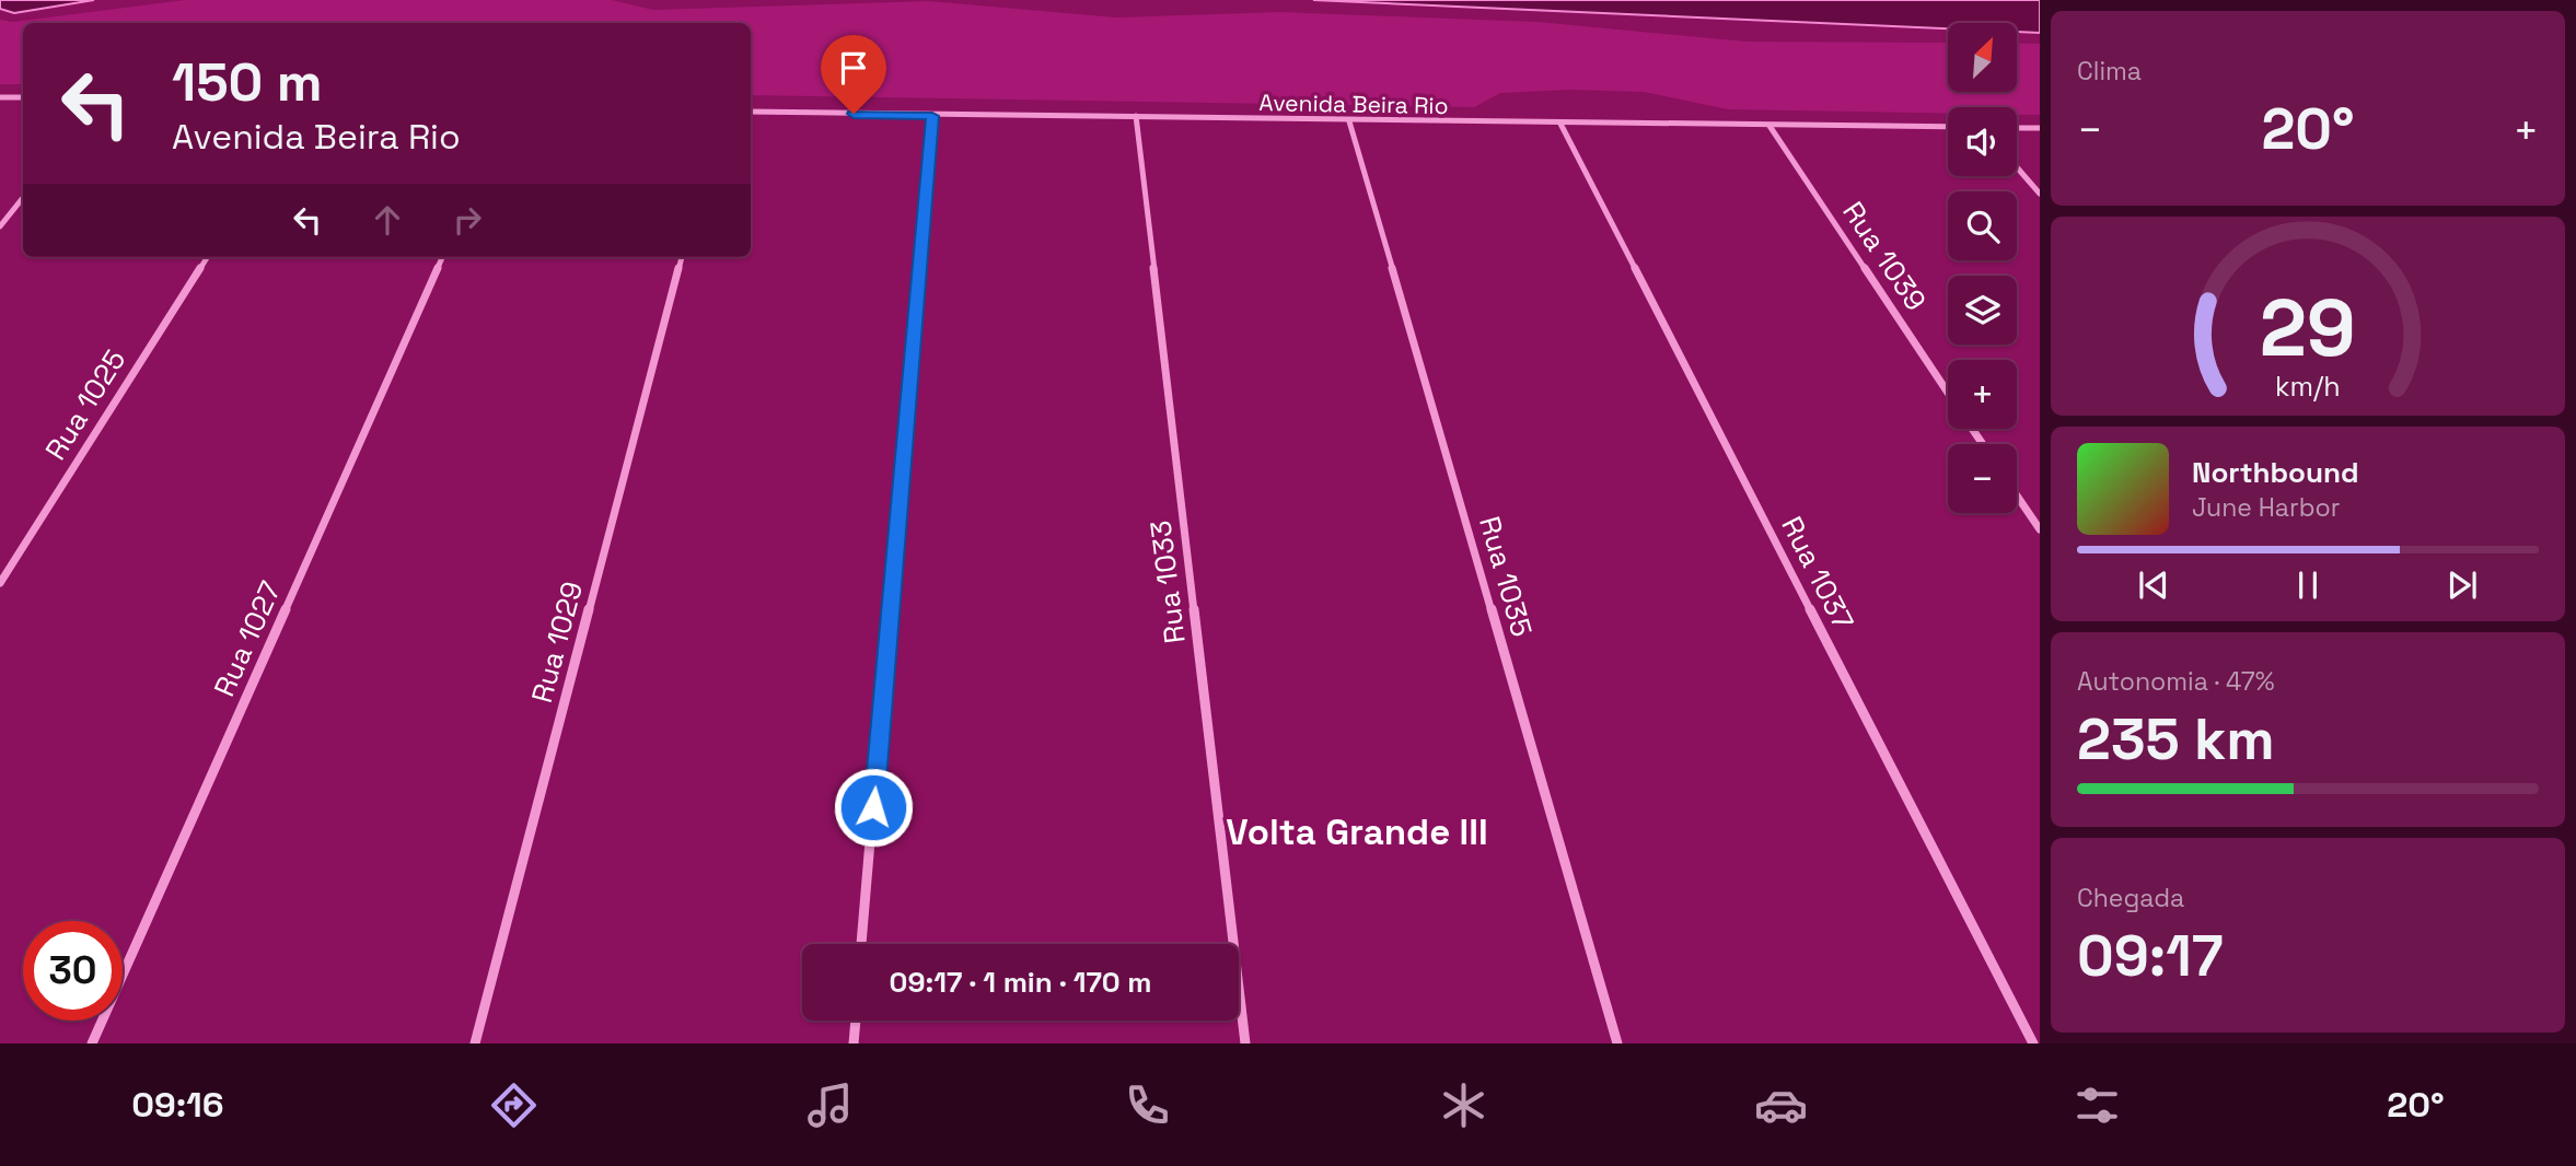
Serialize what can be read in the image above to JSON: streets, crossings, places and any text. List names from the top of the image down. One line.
{"streets":{"street":["Avenida Beira Rio","Rua 1039","Rua 1025","Rua 1037","Rua 1035","Rua 1033","Rua 1027","Rua 1029"]},"crossings":[["Avenida Beira Rio","Rua 1039"],["Avenida Beira Rio","Rua 1037"],["Avenida Beira Rio","Rua 1035"],["Avenida Beira Rio","Rua 1033"]],"districts":["Volta Grande III"],"north":"top right","page":{"tile":["Clima",["Autonomia · 47%","235 km"],["Chegada","09:17"]],"map_buttons":["+","−"],"turn":["150 m","Avenida Beira Rio"],"heat":["−","20°","+"],"song":["Northbound","June Harbor"],"limit":"30","trip":"09:17 · 1 min · 170 m","tabs":["09:16","20°"],"gauge":["29","km/h"]}}
